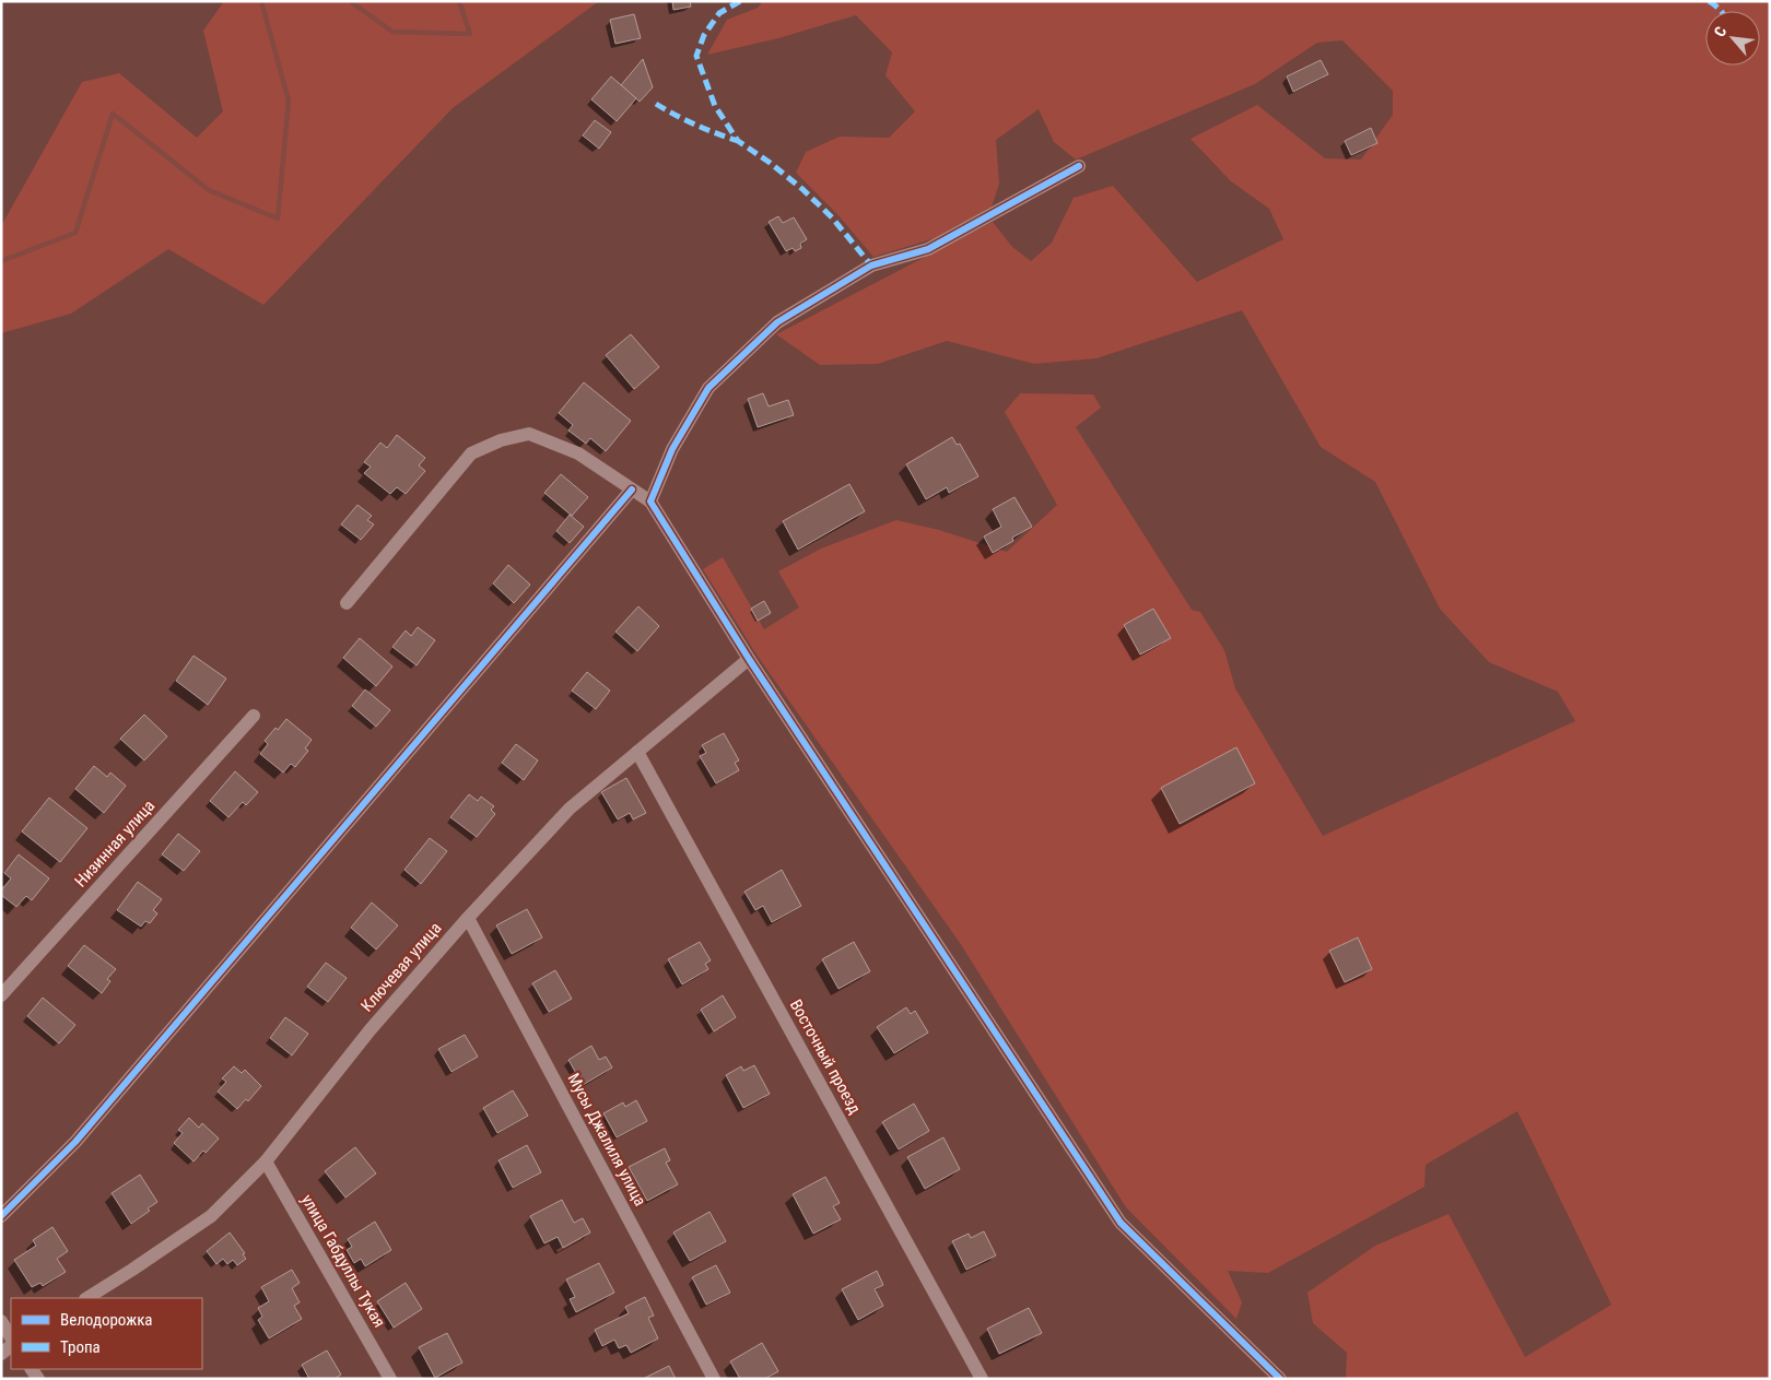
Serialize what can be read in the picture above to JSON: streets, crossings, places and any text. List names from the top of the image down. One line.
{"streets":{"street":["Низинная улица","Ключевая улица","Восточный проезд","Мусы Джалиля улица","улица Габдуллы Тукая"]},"crossings":[["Ключевая улица","Восточный проезд"],["Ключевая улица","Мусы Джалиля улица"],["Ключевая улица","улица Габдуллы Тукая"]],"legend":["Велодорожка","Тропа"],"north":"top left"}
